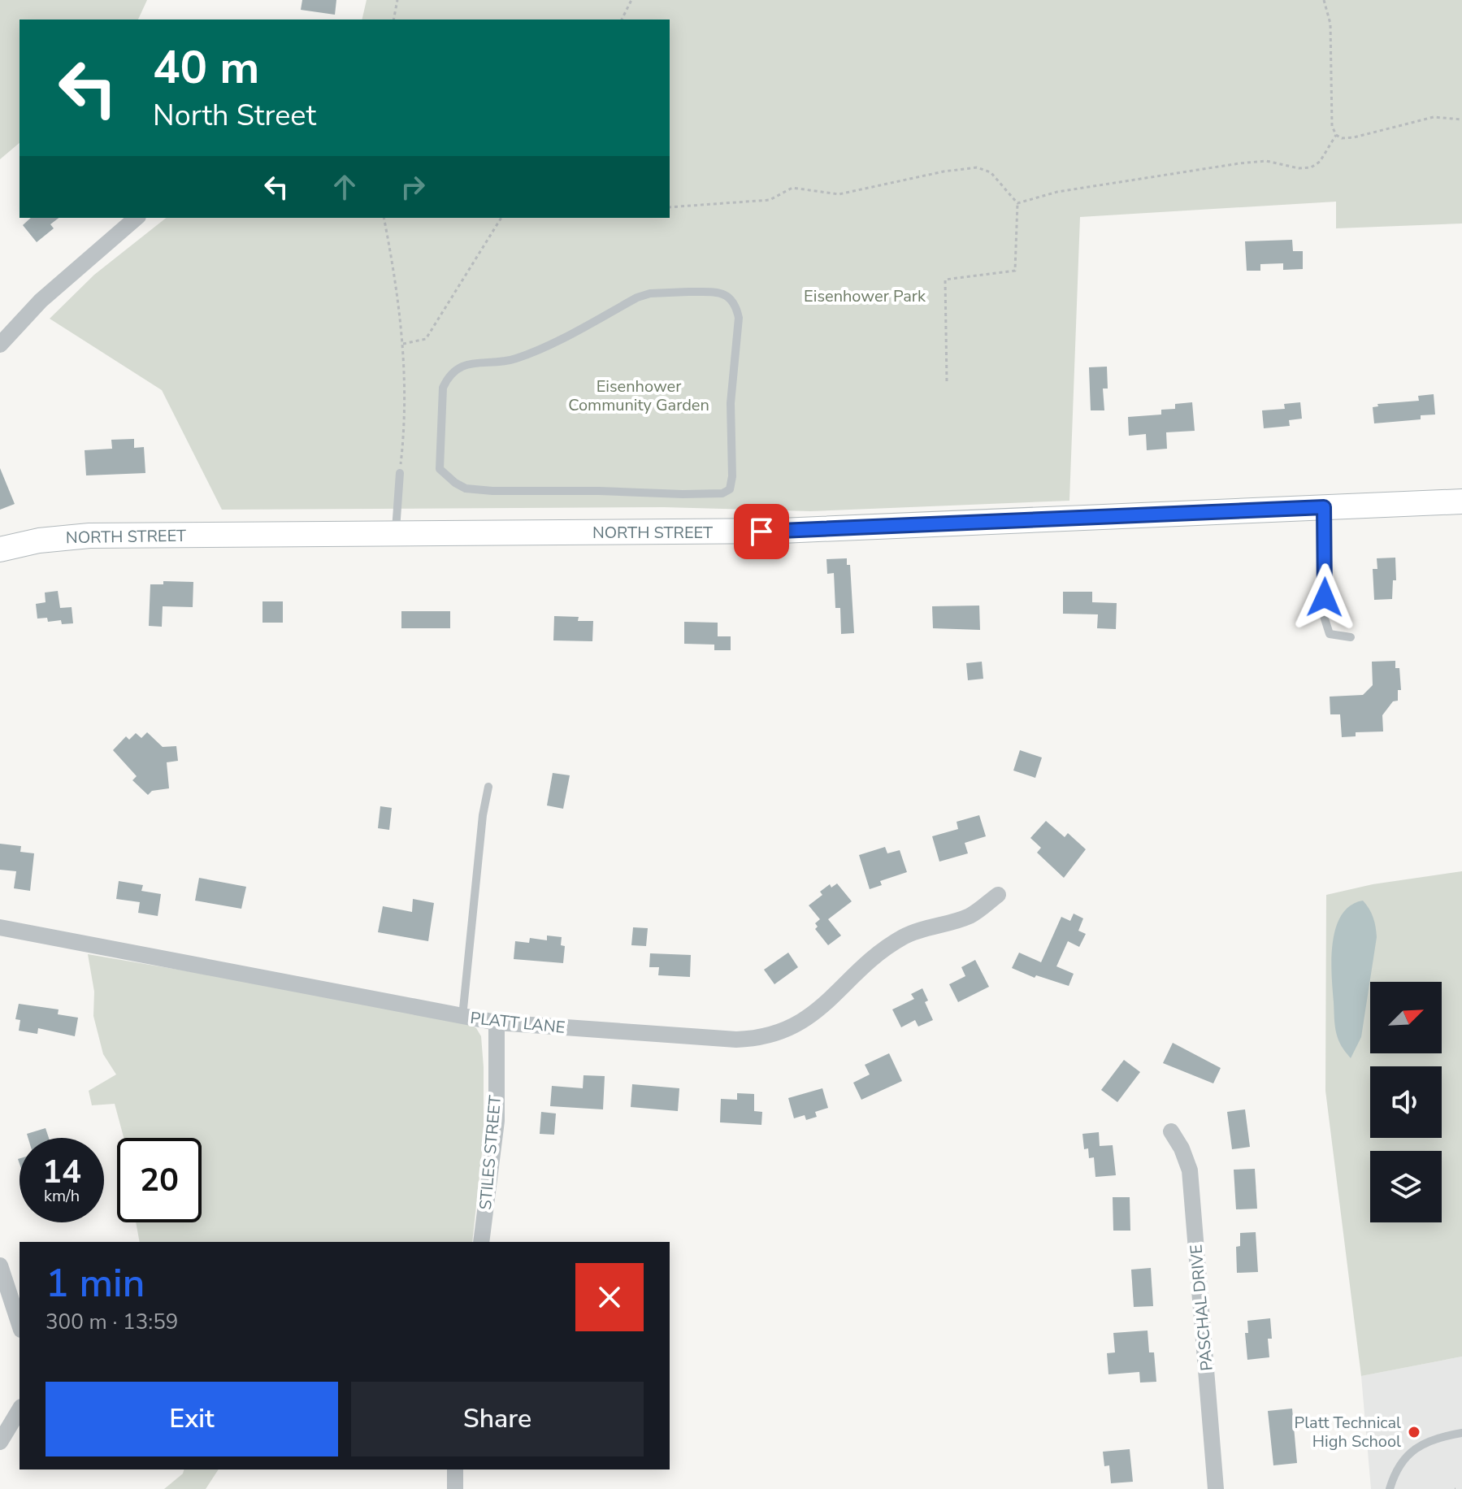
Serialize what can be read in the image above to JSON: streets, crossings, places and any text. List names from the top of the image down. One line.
{"streets":{"main road":["NORTH STREET"],"street":["PLATT LANE","STILES STREET","PASCHAL DRIVE"]},"crossings":[["PLATT LANE","STILES STREET"]],"parks":["Eisenhower Park","Eisenhower Community Garden"],"places":["Platt Technical High School"],"north":"top right","page":{"turn":["40 m","North Street"],"speed":"14 km/h","limit":"20","heading":["1 min","300 m · 13:59"],"buttons":["Exit","Share"]}}
